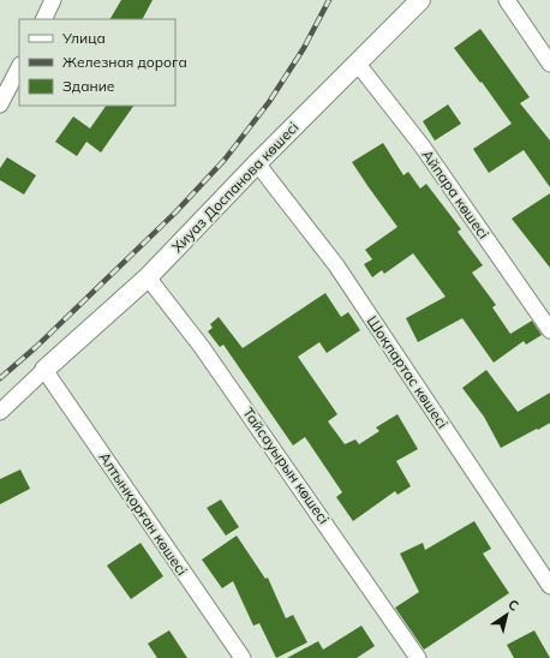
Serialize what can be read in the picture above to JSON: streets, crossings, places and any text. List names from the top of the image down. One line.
{"streets":{"street":["Хиуаз Доспанова көшесі","Айпара көшесі","Шоқпартас көшесі","Тайсауырын көшесі","Алтынқорған көшесі"]},"crossings":[["Хиуаз Доспанова көшесі","Айпара көшесі"],["Хиуаз Доспанова көшесі","Шоқпартас көшесі"],["Хиуаз Доспанова көшесі","Тайсауырын көшесі"],["Хиуаз Доспанова көшесі","Алтынқорған көшесі"]],"legend":["Улица","Железная дорога","Здание"],"north":"top right"}
